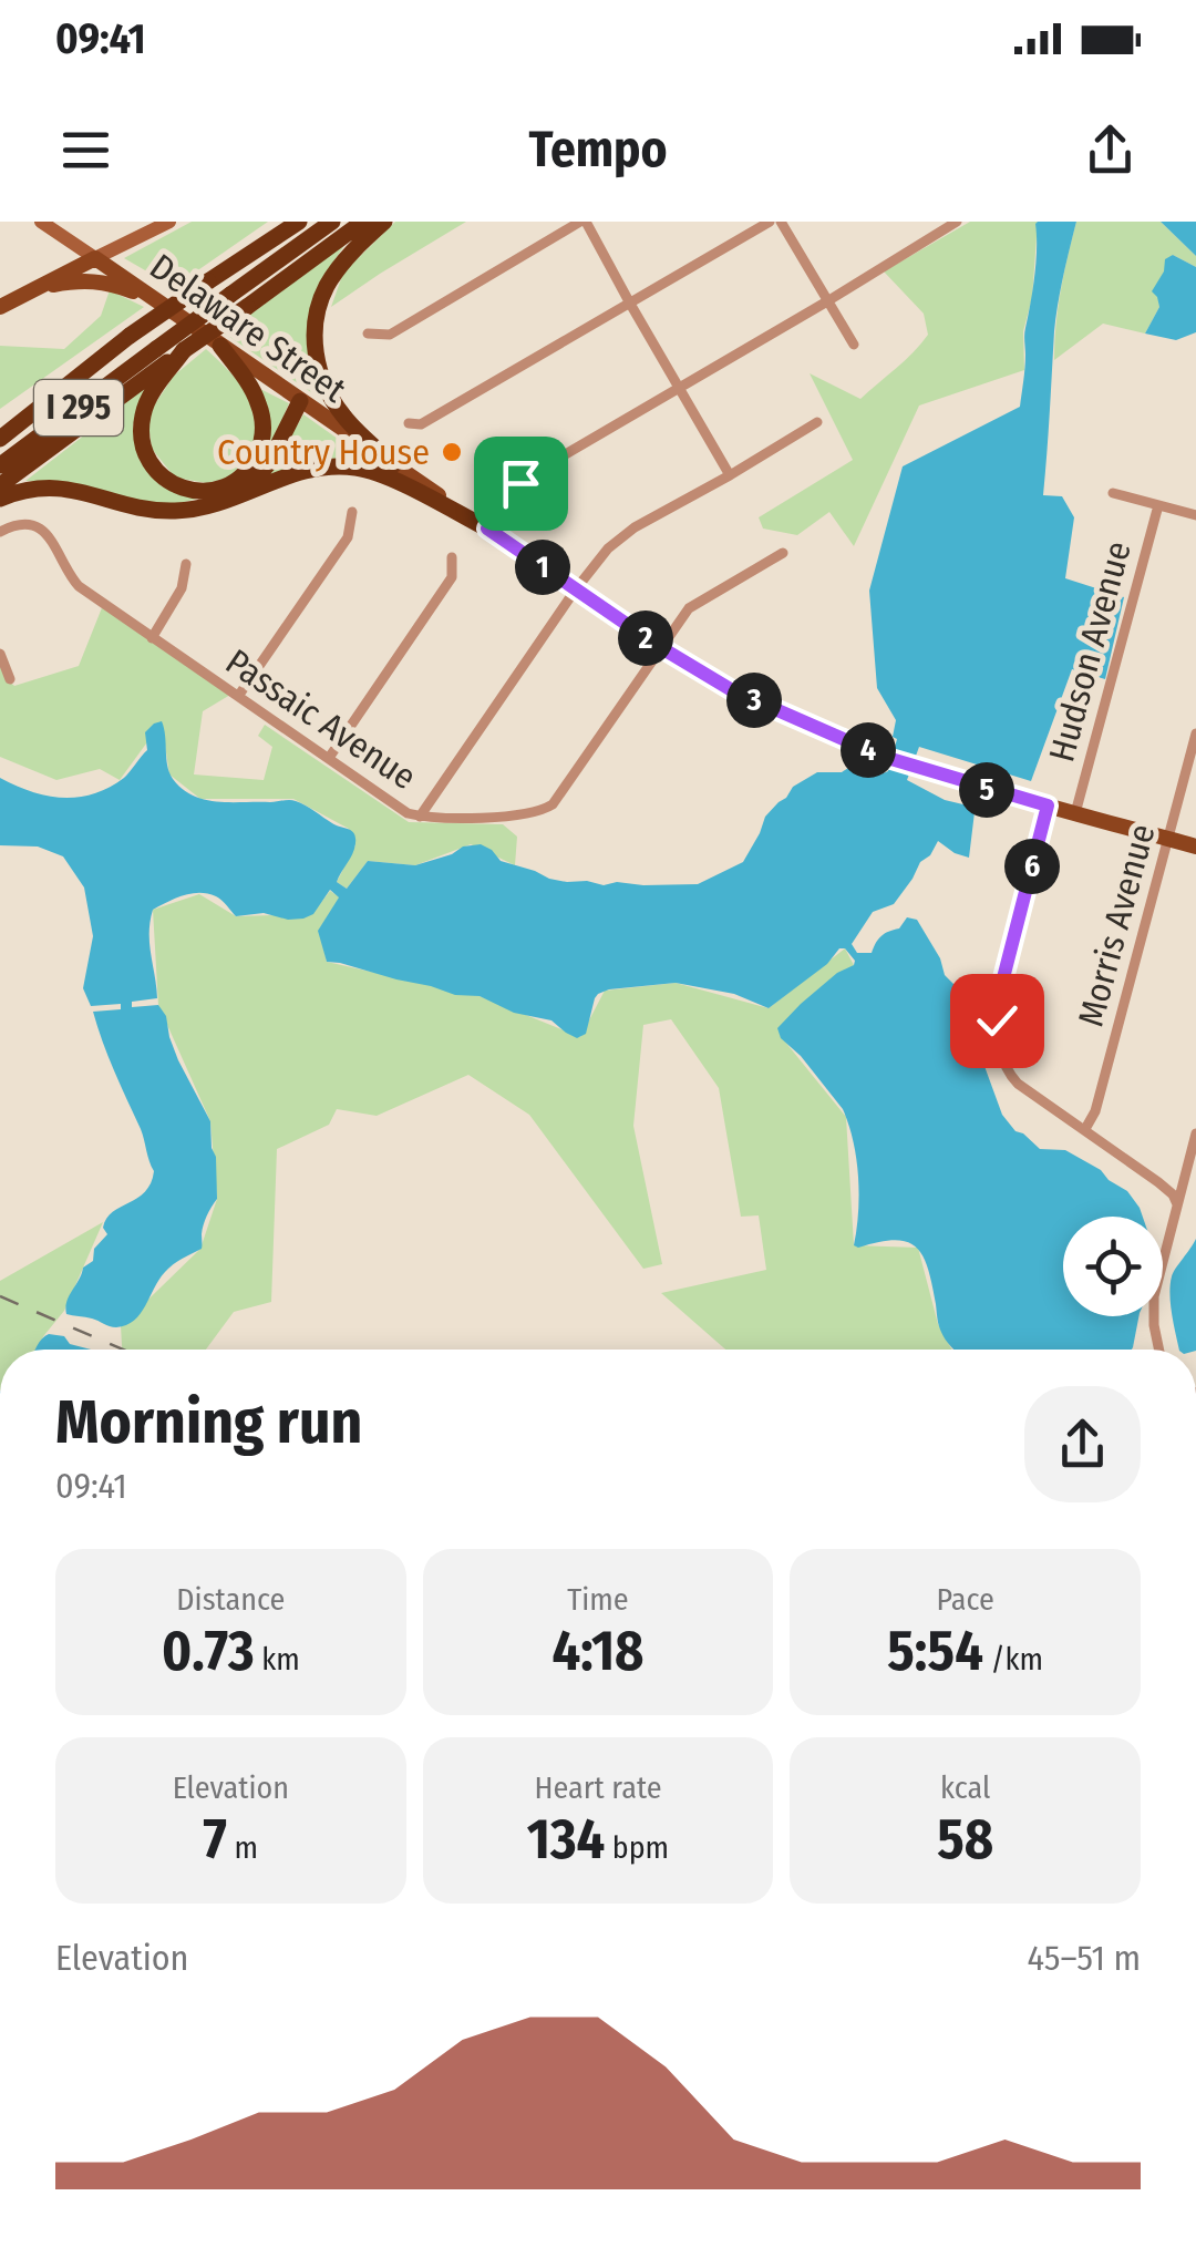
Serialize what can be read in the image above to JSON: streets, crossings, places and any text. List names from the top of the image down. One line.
{"streets":{"highway":["I 295"],"main road":["Delaware Street"],"street":["Hudson Avenue","Passaic Avenue","Morris Avenue"]},"crossings":[["Delaware Street","Hudson Avenue"],["Delaware Street","Passaic Avenue"],["Delaware Street","Morris Avenue"]],"places":["Country House"],"page":{"status":"09:41","header":"Tempo","pins":["1","2","3","4","5","6"],"heading":["Morning run","09:41"],"stats":[["Distance","0.73 km"],["Time","4:18"],["Pace","5:54 /km"],["Elevation","7 m"],["Heart rate","134 bpm"],["kcal","58"]],"chart":["Elevation","45–51 m"]}}
